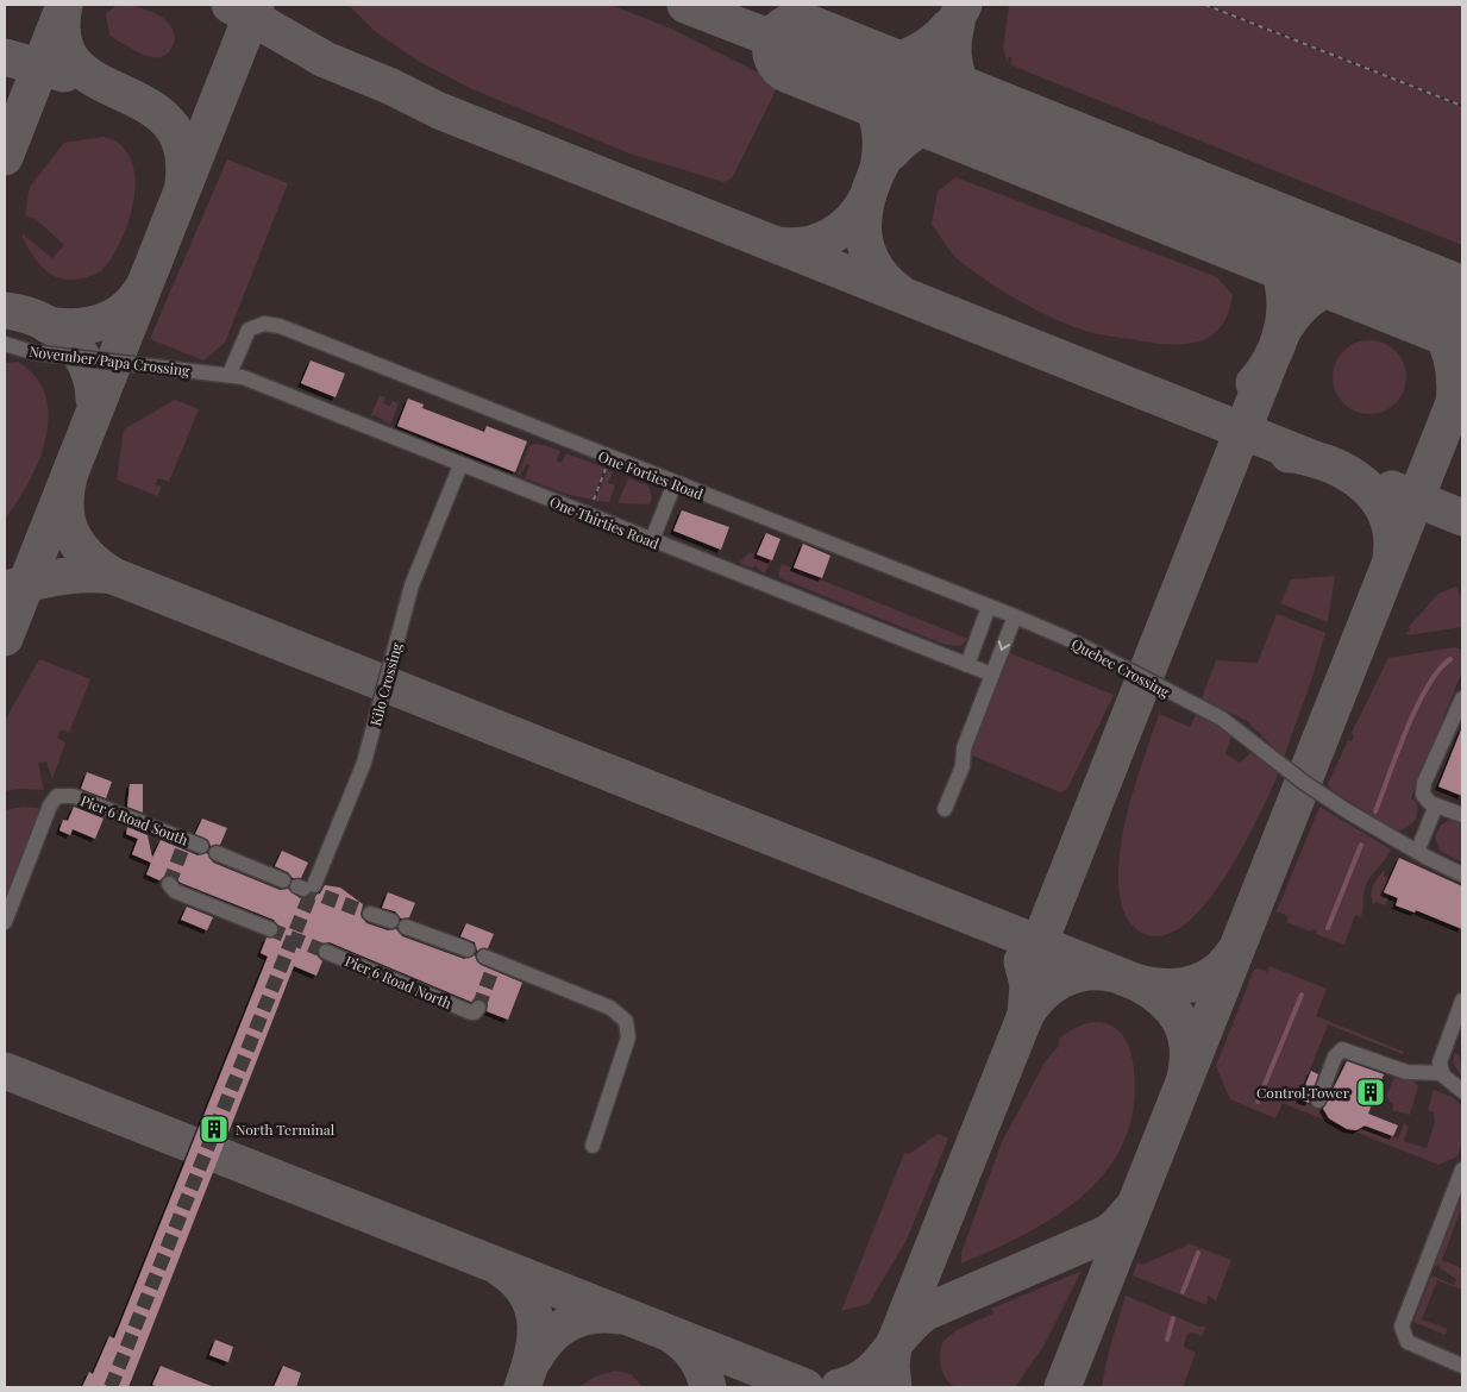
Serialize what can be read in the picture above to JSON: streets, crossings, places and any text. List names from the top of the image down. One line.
{"streets":{"lane":["November/Papa Crossing","One Forties Road","One Thirties Road","Quebec Crossing","Kilo Crossing","Pier 6 Road South","Pier 6 Road North"]},"crossings":[["November/Papa Crossing","One Forties Road"],["November/Papa Crossing","One Thirties Road"],["One Forties Road","One Thirties Road"],["One Forties Road","Quebec Crossing"],["One Thirties Road","Kilo Crossing"]],"places":{"building":["Control Tower","North Terminal"]}}
